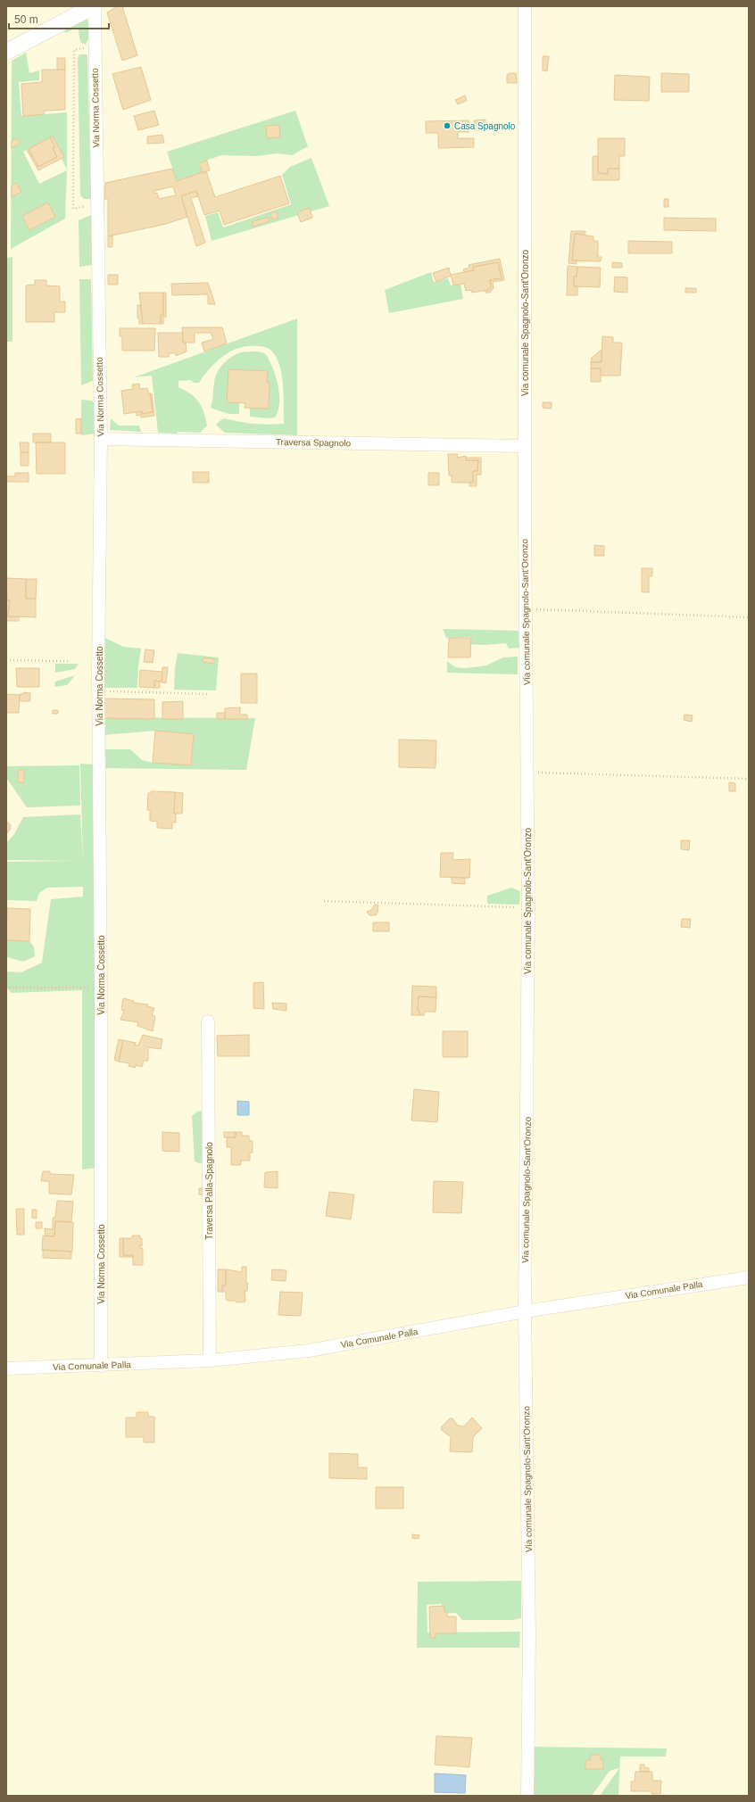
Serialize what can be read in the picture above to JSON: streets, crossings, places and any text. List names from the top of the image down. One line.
{"streets":{"street":["Via Norma Cossetto","Via comunale Spagnolo-Sant'Oronzo","Traversa Spagnolo","Traversa Palla-Spagnolo","Via Comunale Palla"]},"crossings":[["Via Norma Cossetto","Traversa Spagnolo"],["Via Norma Cossetto","Via Comunale Palla"],["Via comunale Spagnolo-Sant'Oronzo","Traversa Spagnolo"],["Via comunale Spagnolo-Sant'Oronzo","Via Comunale Palla"],["Traversa Palla-Spagnolo","Via Comunale Palla"]],"places":["Casa Spagnolo"],"scale_bar":"50 m"}
